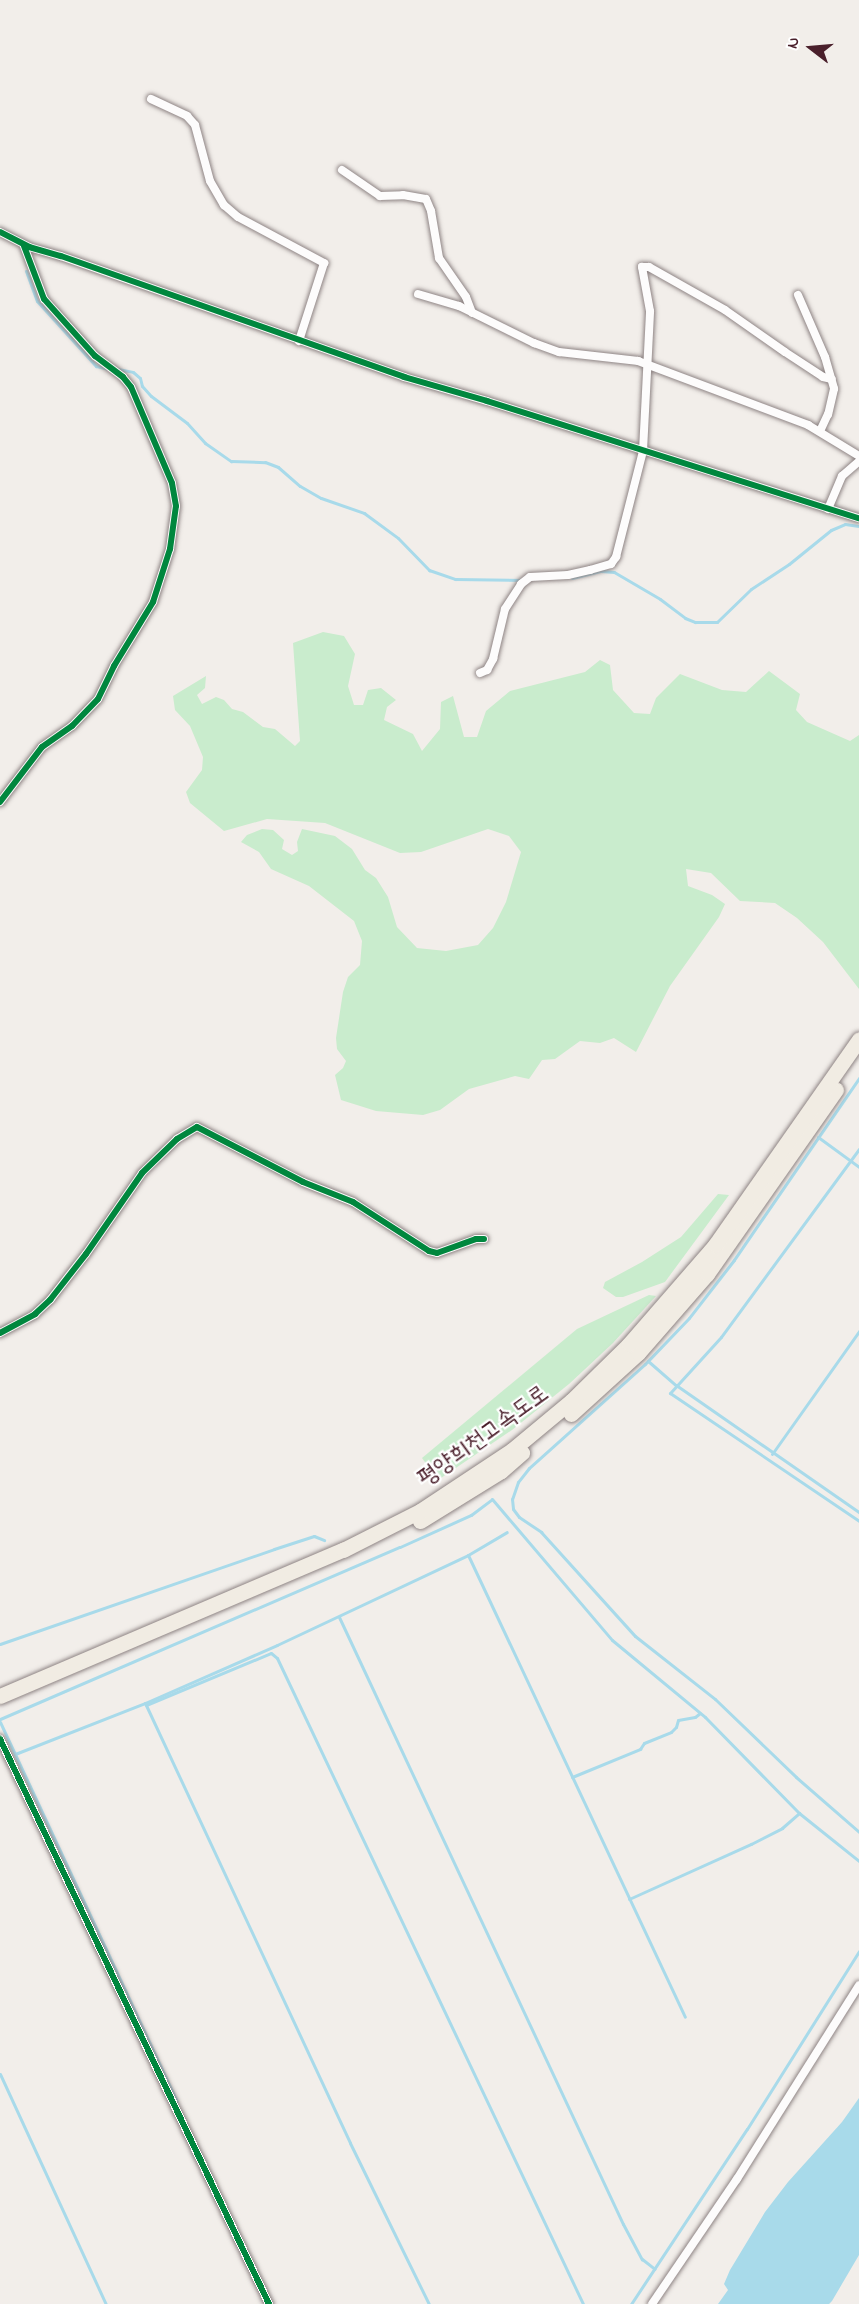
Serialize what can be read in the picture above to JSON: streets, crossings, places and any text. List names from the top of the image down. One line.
{"streets":{"highway":["평양희천고속도로"]},"north":"left"}
